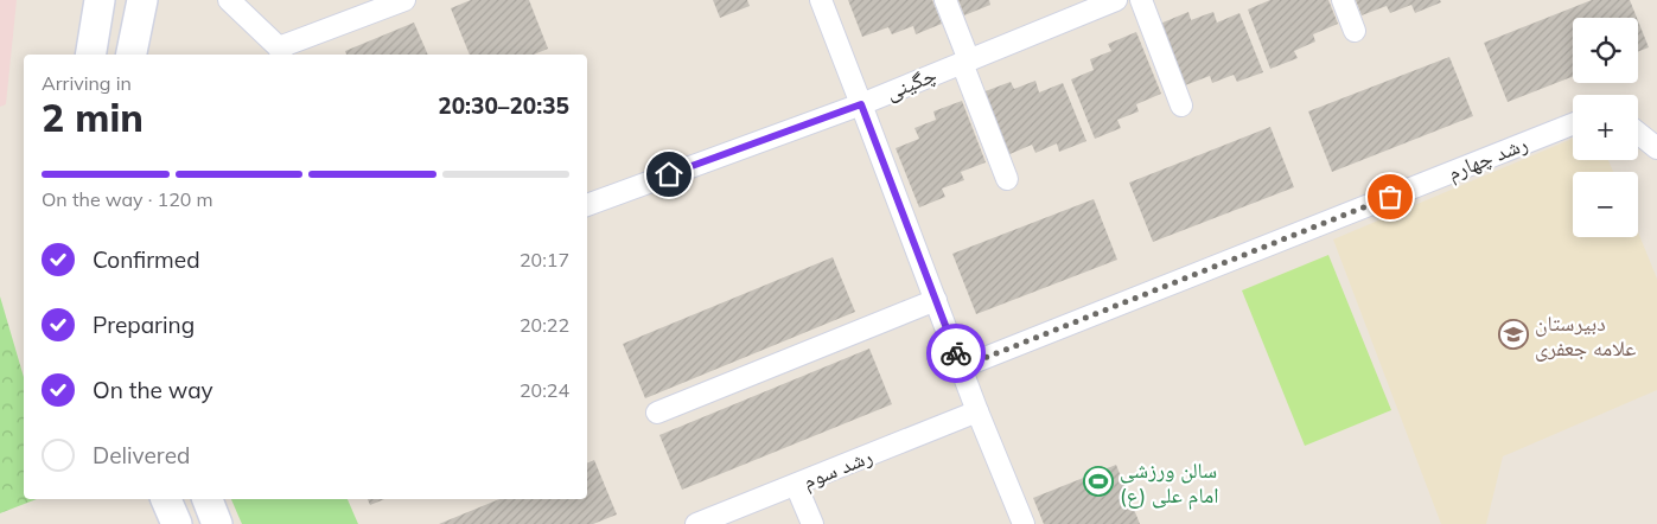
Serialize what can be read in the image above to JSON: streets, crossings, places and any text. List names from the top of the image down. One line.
{"streets":{"street":["چگینی","رشد چهارم","رشد سوم"]},"crossings":[["چگینی","رشد چهارم"],["چگینی","رشد سوم"]],"places":{"school or university":["دبیرستان علامه جعفری"],"sports":["سالن ورزشی امام علی (ع)"]},"page":{"map_buttons":["+","−"],"heading":["2 min","Arriving in","20:30–20:35"],"bar":"On the way · 120 m","list":[["Confirmed","20:17"],["Preparing","20:22"],["On the way","20:24"],"Delivered"]}}
